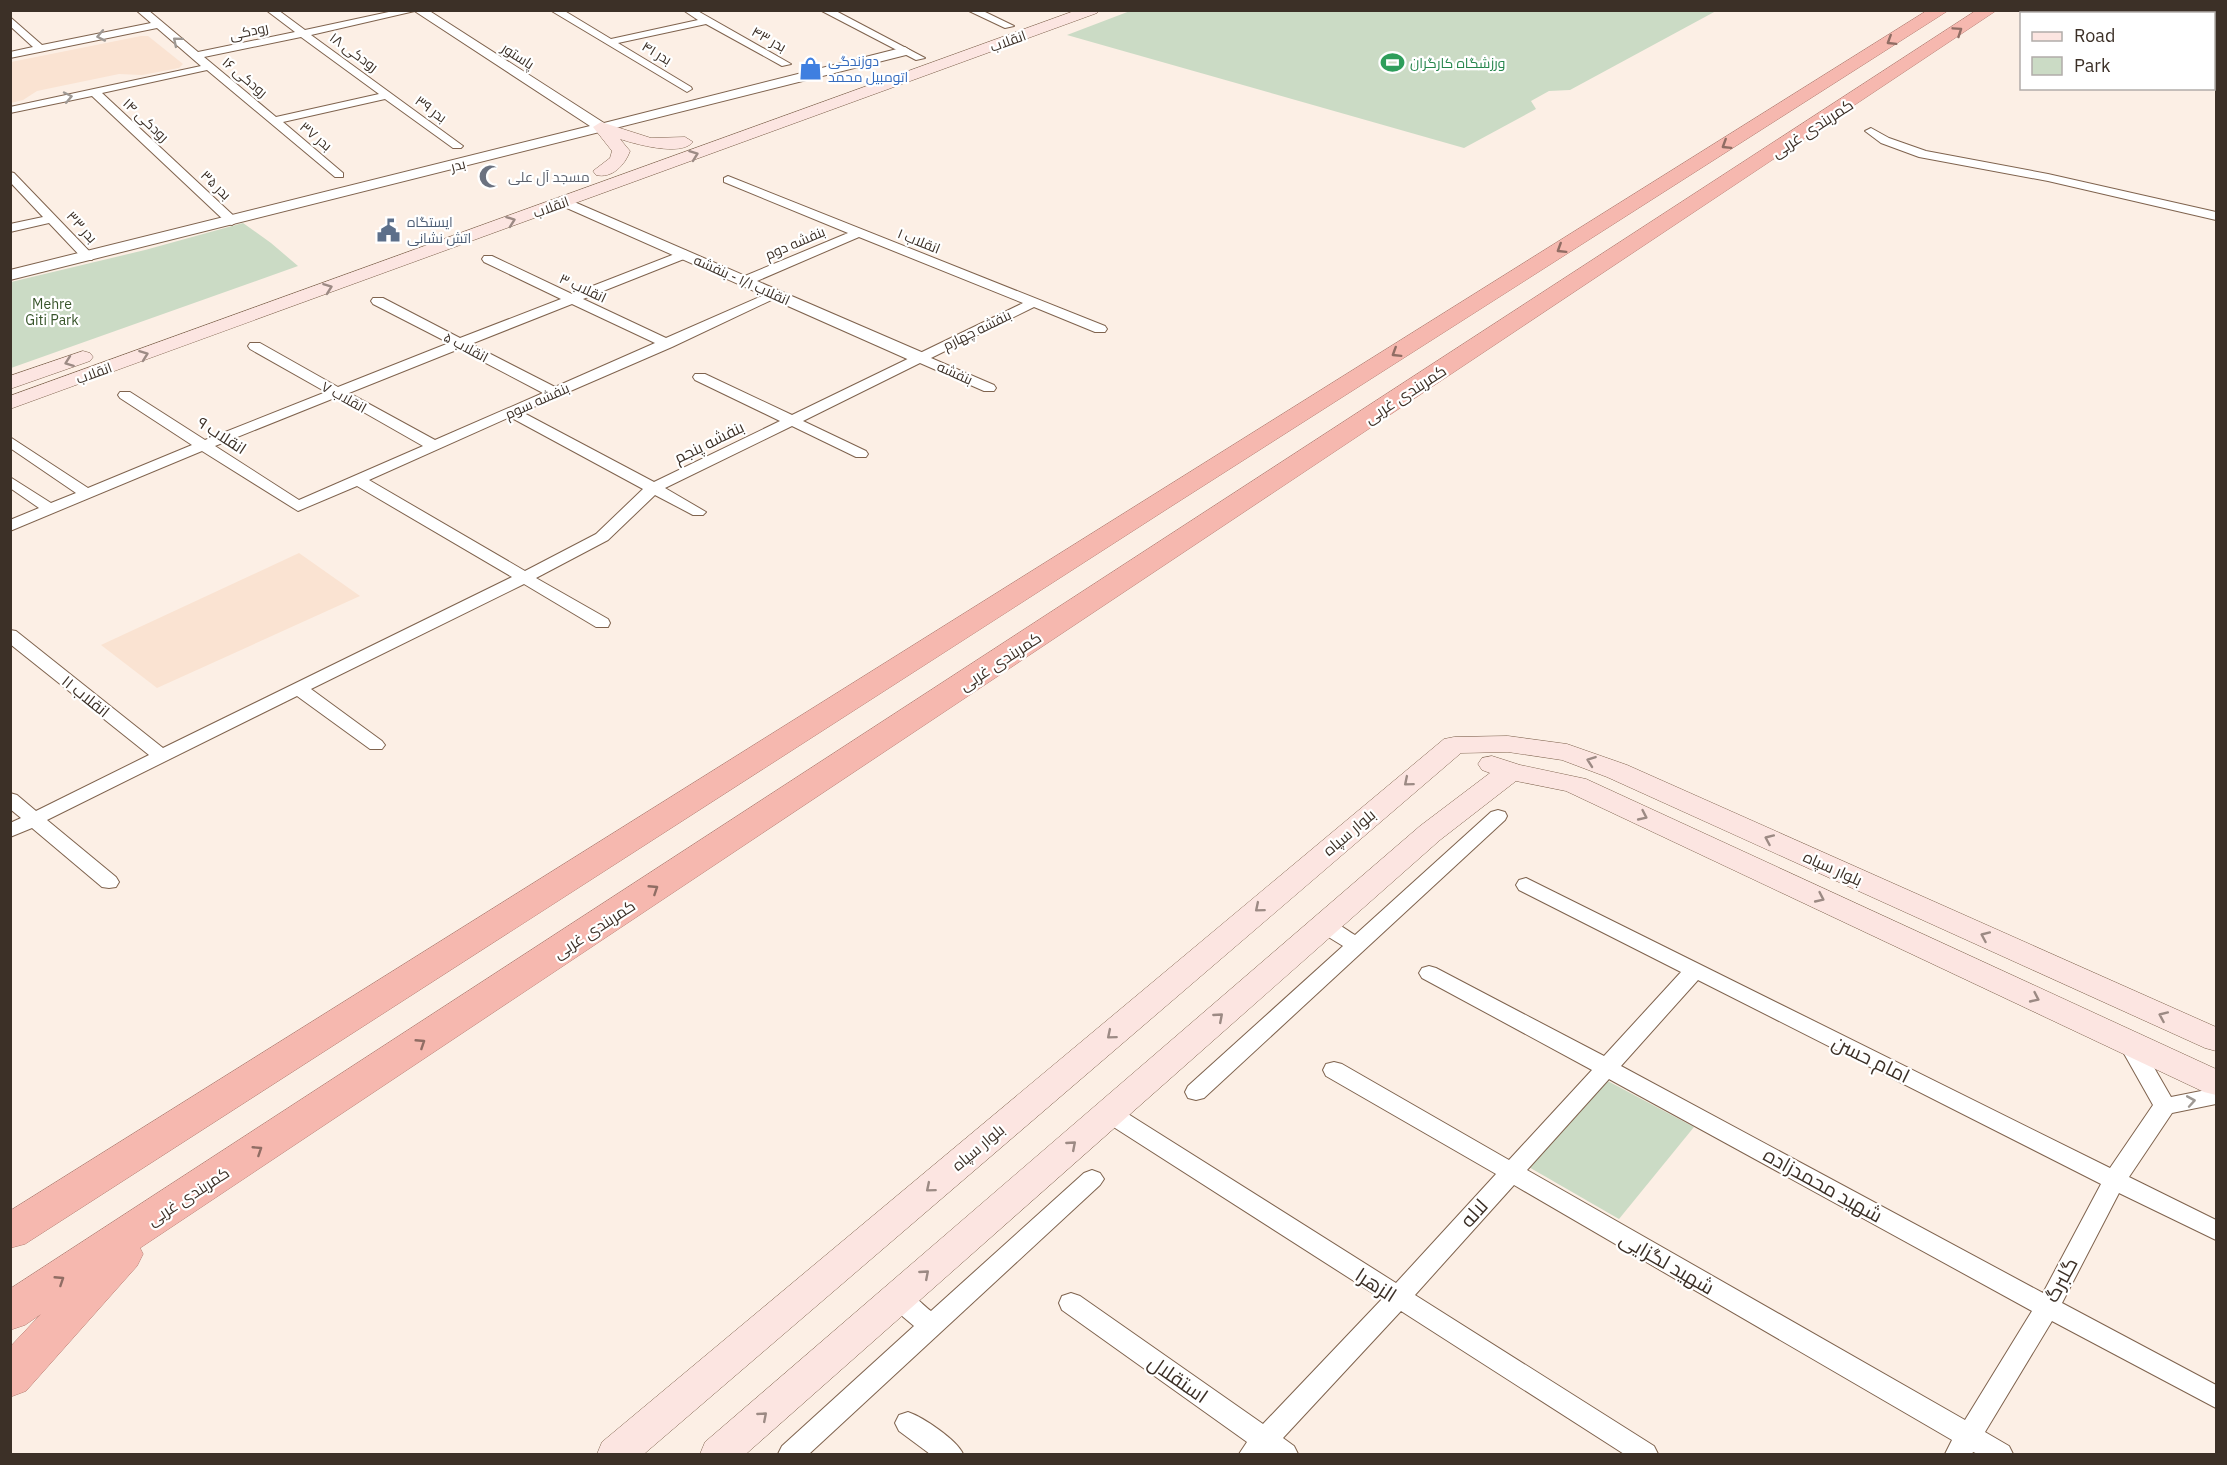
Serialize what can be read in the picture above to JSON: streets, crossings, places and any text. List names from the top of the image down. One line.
{"streets":{"highway":["کمربندی غربی"],"main road":["انقلاب","بلوار سپاه"],"street":["رودکی","بدر ۴۳","رودکی ۱۸","بدر ۴۱","پاستور","رودکی ۱۶","بدر ۳۹","رودکی ۱۴","بدر ۳۷","بدر","بدر ۳۵","بدر ۳۳","انقلاب ۱","بنفشه دوم","انقلاب ۱/۱ - بنفشه","انقلاب ۳","بنفشه چهارم","انقلاب ۵","بنفشه","انقلاب ۷","بنفشه سوم","انقلاب ۹","بنفشه پنجم","انقلاب ۱۱","امام حسن","شهید محمدزاده","لاله","شهید لگزایی","گلبرگ","الزهرا","استقلال"]},"crossings":[["رودکی","رودکی ۱۸"],["رودکی","رودکی ۱۶"],["انقلاب","بدر"],["انقلاب","انقلاب ۱/۱ - بنفشه"],["رودکی ۱۸","بدر ۳۹"],["پاستور","بدر"],["رودکی ۱۶","بدر ۳۷"],["رودکی ۱۴","بدر ۳۵"],["بدر","بدر ۳۵"],["بدر","بدر ۳۳"],["انقلاب ۱","بنفشه دوم"],["انقلاب ۱","بنفشه چهارم"],["بنفشه دوم","انقلاب ۱/۱ - بنفشه"],["انقلاب ۱/۱ - بنفشه","بنفشه چهارم"],["انقلاب ۱/۱ - بنفشه","بنفشه"],["انقلاب ۱/۱ - بنفشه","بنفشه سوم"],["انقلاب ۱/۱ - بنفشه","بنفشه پنجم"],["انقلاب ۳","بنفشه سوم"],["بنفشه چهارم","بنفشه"],["بنفشه چهارم","بنفشه پنجم"],["انقلاب ۵","بنفشه سوم"],["بنفشه","بنفشه پنجم"],["انقلاب ۷","بنفشه سوم"],["بنفشه سوم","انقلاب ۹"],["بنفشه پنجم","انقلاب ۱۱"],["امام حسن","لاله"],["امام حسن","گلبرگ"],["شهید محمدزاده","لاله"],["شهید محمدزاده","گلبرگ"],["لاله","شهید لگزایی"],["لاله","الزهرا"],["لاله","استقلال"],["شهید لگزایی","گلبرگ"]],"parks":["Mehre Giti Park"],"places":{"sports":["ورزشگاه کارگران"],"shop":["دوزندگی اتومبیل محمد"],"mosque":["مسجد آل علی"],"public building":["ایستگاه اتش نشانی"]},"legend":["Road","Park"]}
